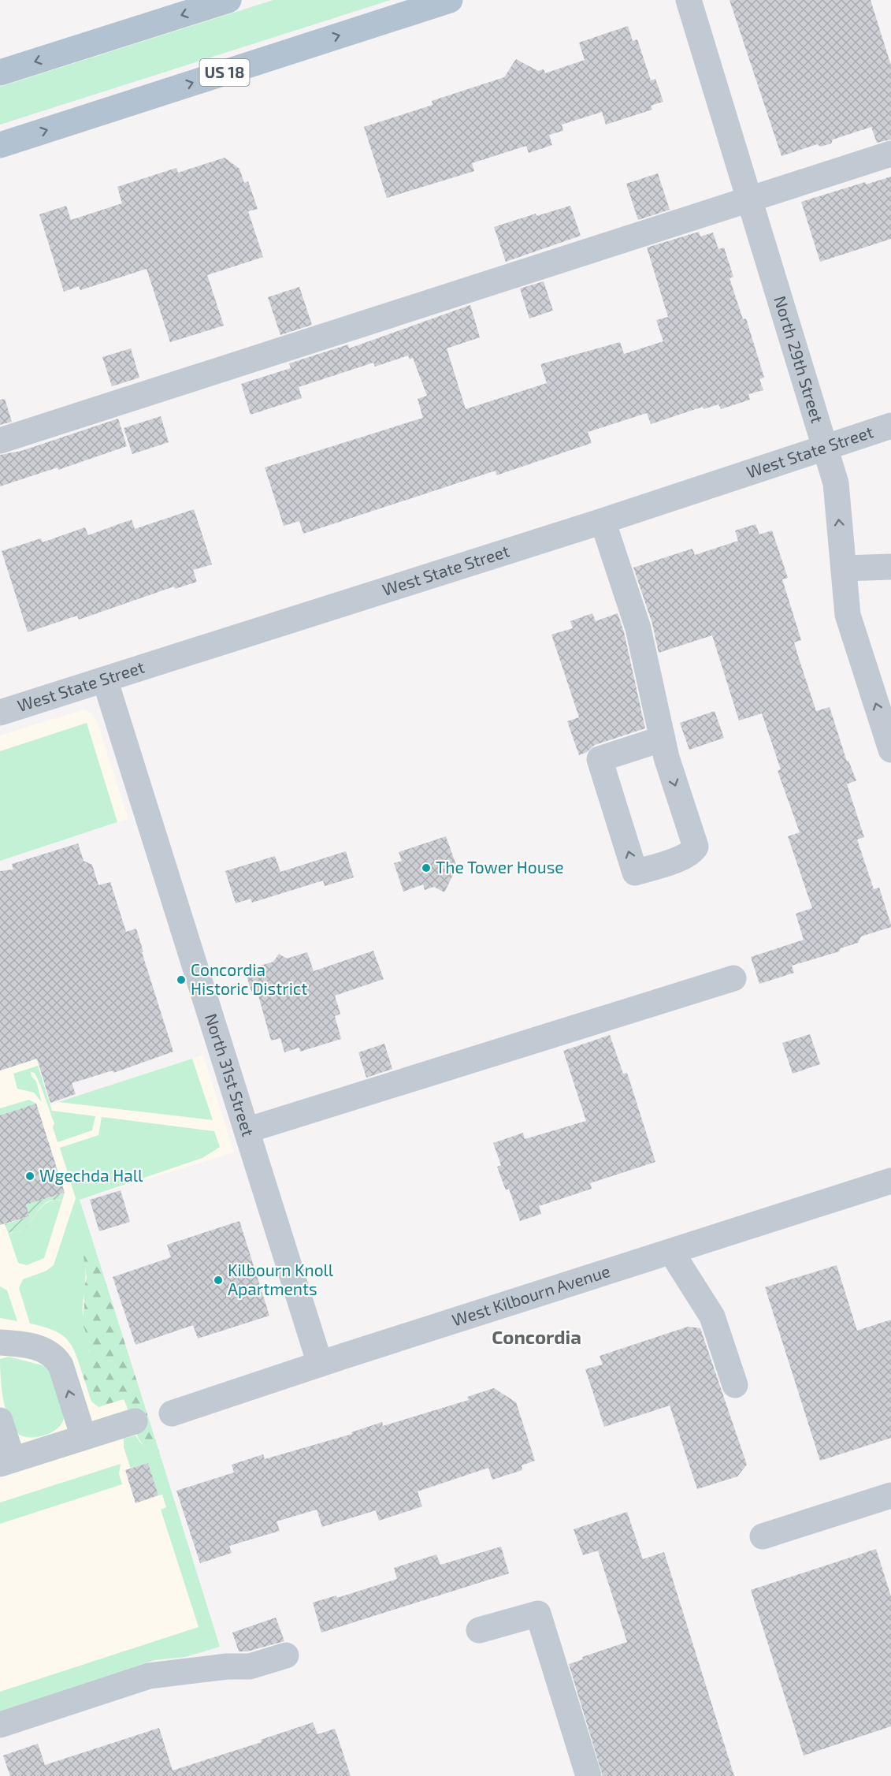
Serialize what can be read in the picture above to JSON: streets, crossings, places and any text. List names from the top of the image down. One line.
{"streets":{"main road":["US 18"],"street":["North 29th Street","West State Street","North 31st Street","West Kilbourn Avenue"]},"crossings":[["North 29th Street","West State Street"],["West State Street","North 31st Street"],["North 31st Street","West Kilbourn Avenue"]],"districts":["Concordia"],"places":["The Tower House","Concordia Historic District","Wgechda Hall","Kilbourn Knoll Apartments"]}
